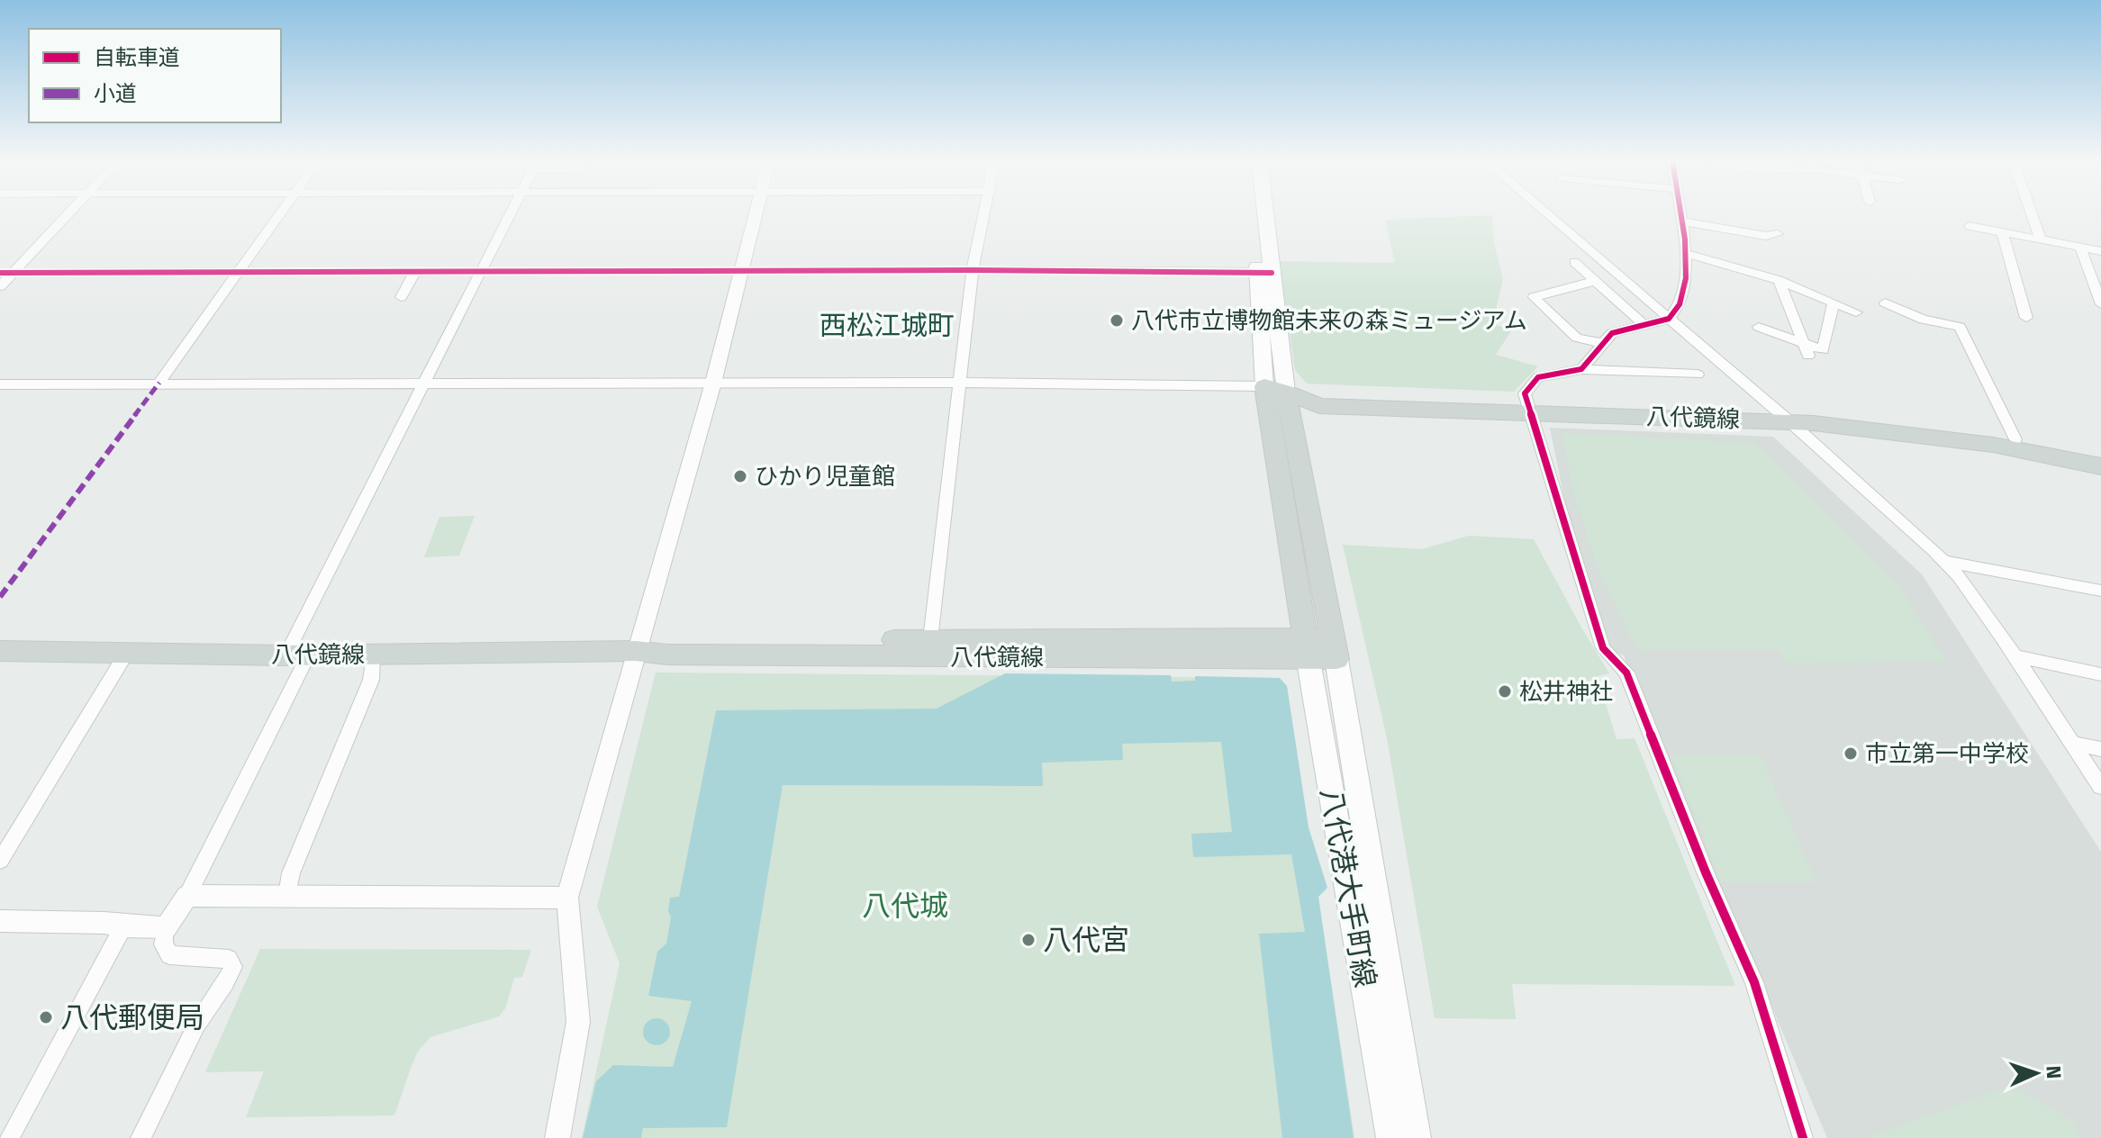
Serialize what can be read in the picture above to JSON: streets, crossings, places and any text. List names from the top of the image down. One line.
{"streets":{"main road":["八代鏡線","八代港大手町線"]},"crossings":[["八代鏡線","八代港大手町線"]],"districts":["西松江城町"],"parks":["八代城"],"places":["八代市立博物館未来の森ミュージアム","ひかり児童館","松井神社","市立第一中学校","八代宮","八代郵便局"],"legend":["自転車道","小道"],"north":"right"}
